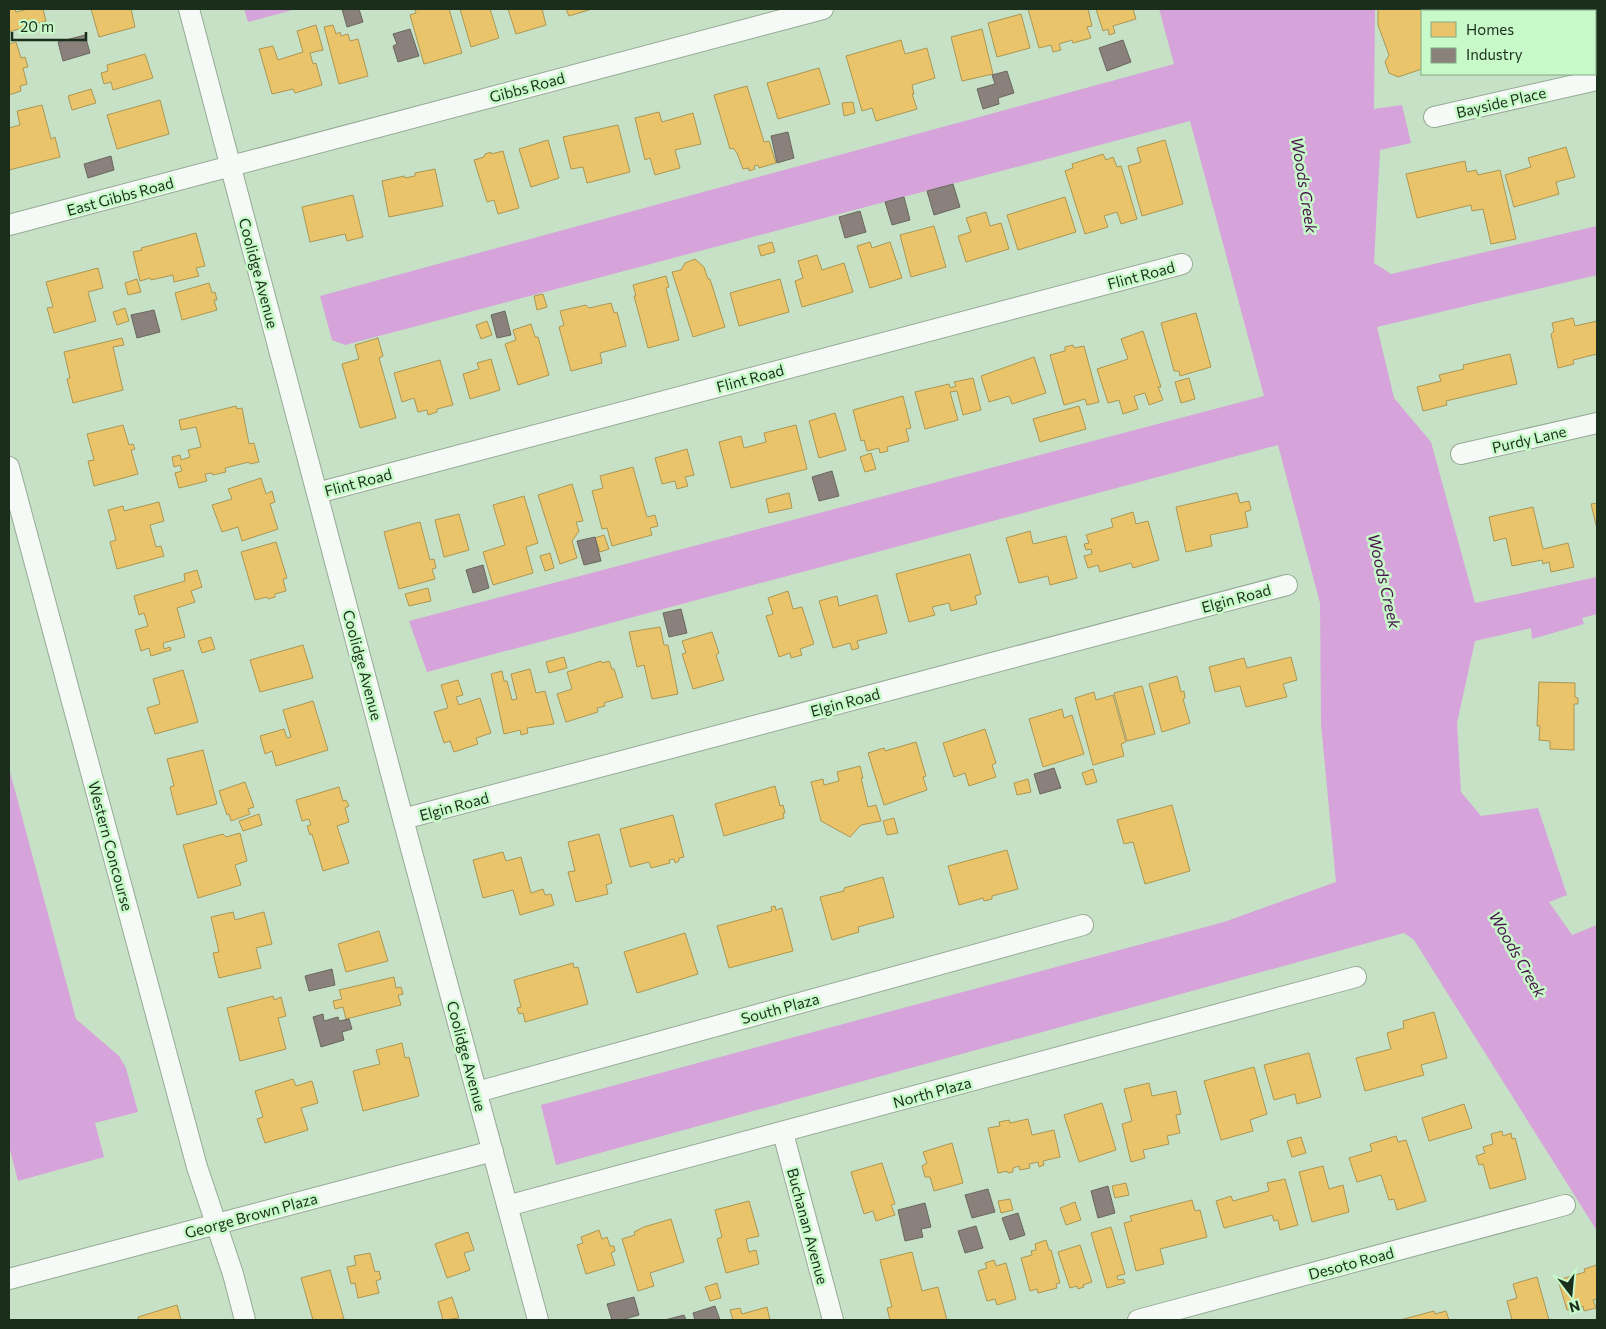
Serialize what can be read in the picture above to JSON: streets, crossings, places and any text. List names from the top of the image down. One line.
{"streets":{"street":["Gibbs Road","Bayside Place","East Gibbs Road","Coolidge Avenue","Flint Road","Purdy Lane","Elgin Road","Western Concourse","South Plaza","North Plaza","George Brown Plaza","Buchanan Avenue","Desoto Road"]},"crossings":[["Gibbs Road","East Gibbs Road"],["Gibbs Road","Coolidge Avenue"],["East Gibbs Road","Coolidge Avenue"],["Coolidge Avenue","Flint Road"],["Coolidge Avenue","Elgin Road"],["Coolidge Avenue","South Plaza"],["Coolidge Avenue","North Plaza"],["Coolidge Avenue","George Brown Plaza"],["Western Concourse","George Brown Plaza"],["North Plaza","Buchanan Avenue"]],"water":["Woods Creek"],"legend":["Homes","Industry"],"scale_bar":"20 m","north":"bottom"}
